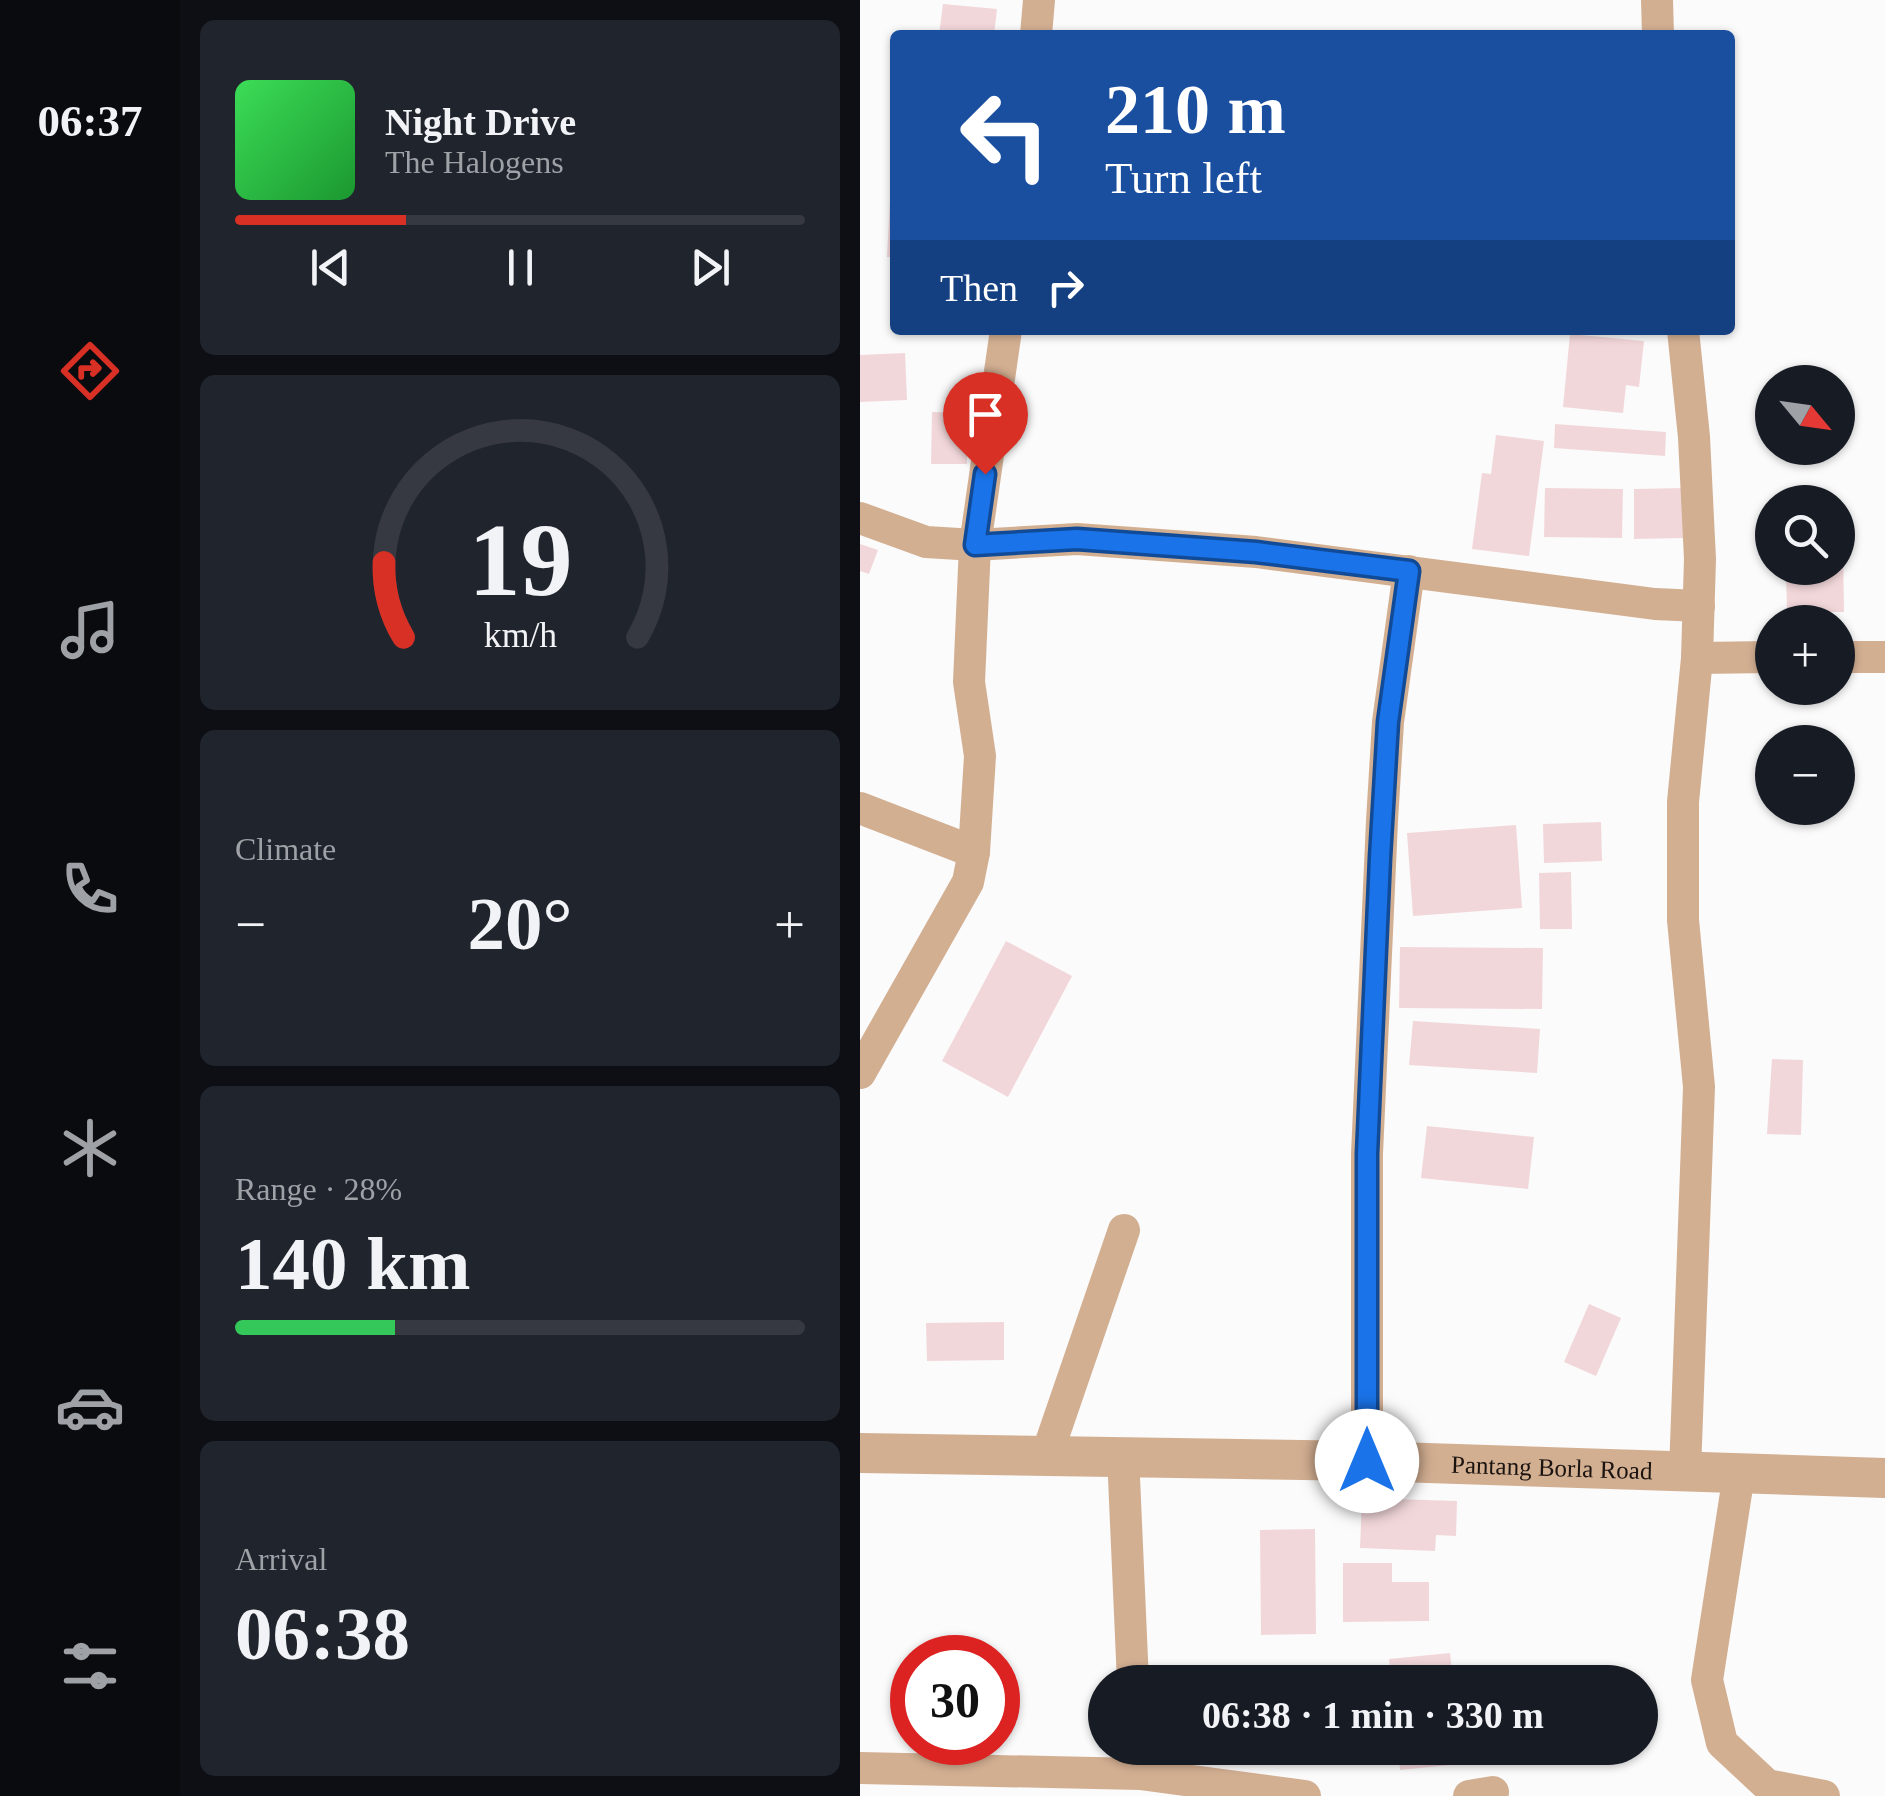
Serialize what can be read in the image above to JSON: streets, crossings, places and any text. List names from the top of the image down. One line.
{"streets":{"street":["Pantang Borla Road"]},"north":"bottom right","page":{"tabs":"06:37","turn":["210 m","Turn left"],"song":["Night Drive","The Halogens"],"then":"Then","map_buttons":["+","−"],"tile":["Climate",["Range · 28%","140 km"],["Arrival","06:38"]],"heat":["−","20°","+"],"limit":"30","trip":"06:38 · 1 min · 330 m","gauge":["19","km/h"]}}
